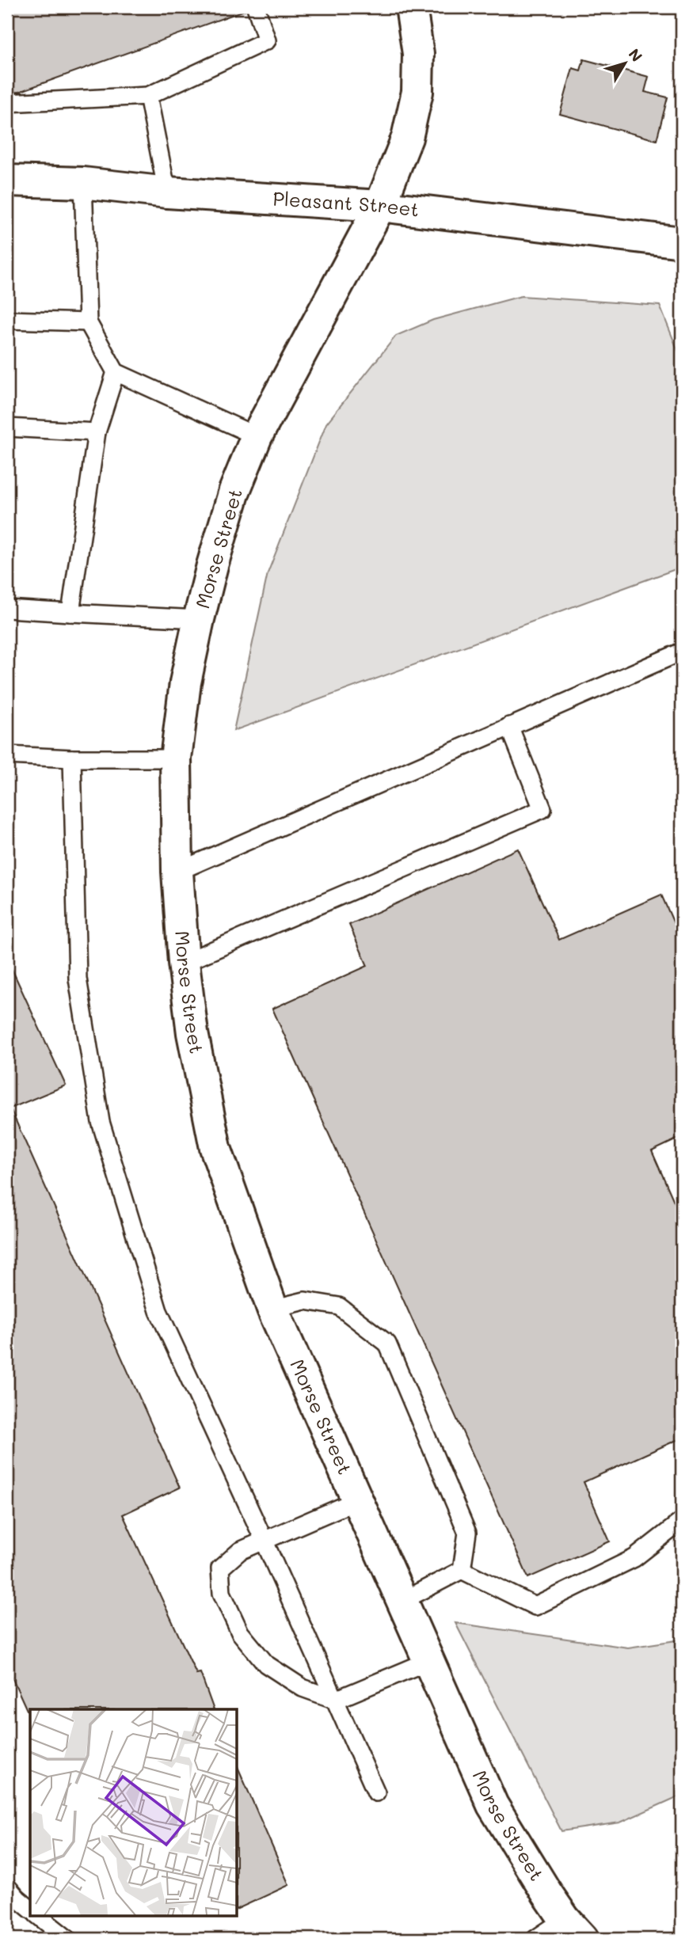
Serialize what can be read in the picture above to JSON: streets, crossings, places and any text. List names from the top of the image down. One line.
{"streets":{"street":["Pleasant Street","Morse Street"]},"crossings":[["Pleasant Street","Morse Street"]],"north":"top right"}
